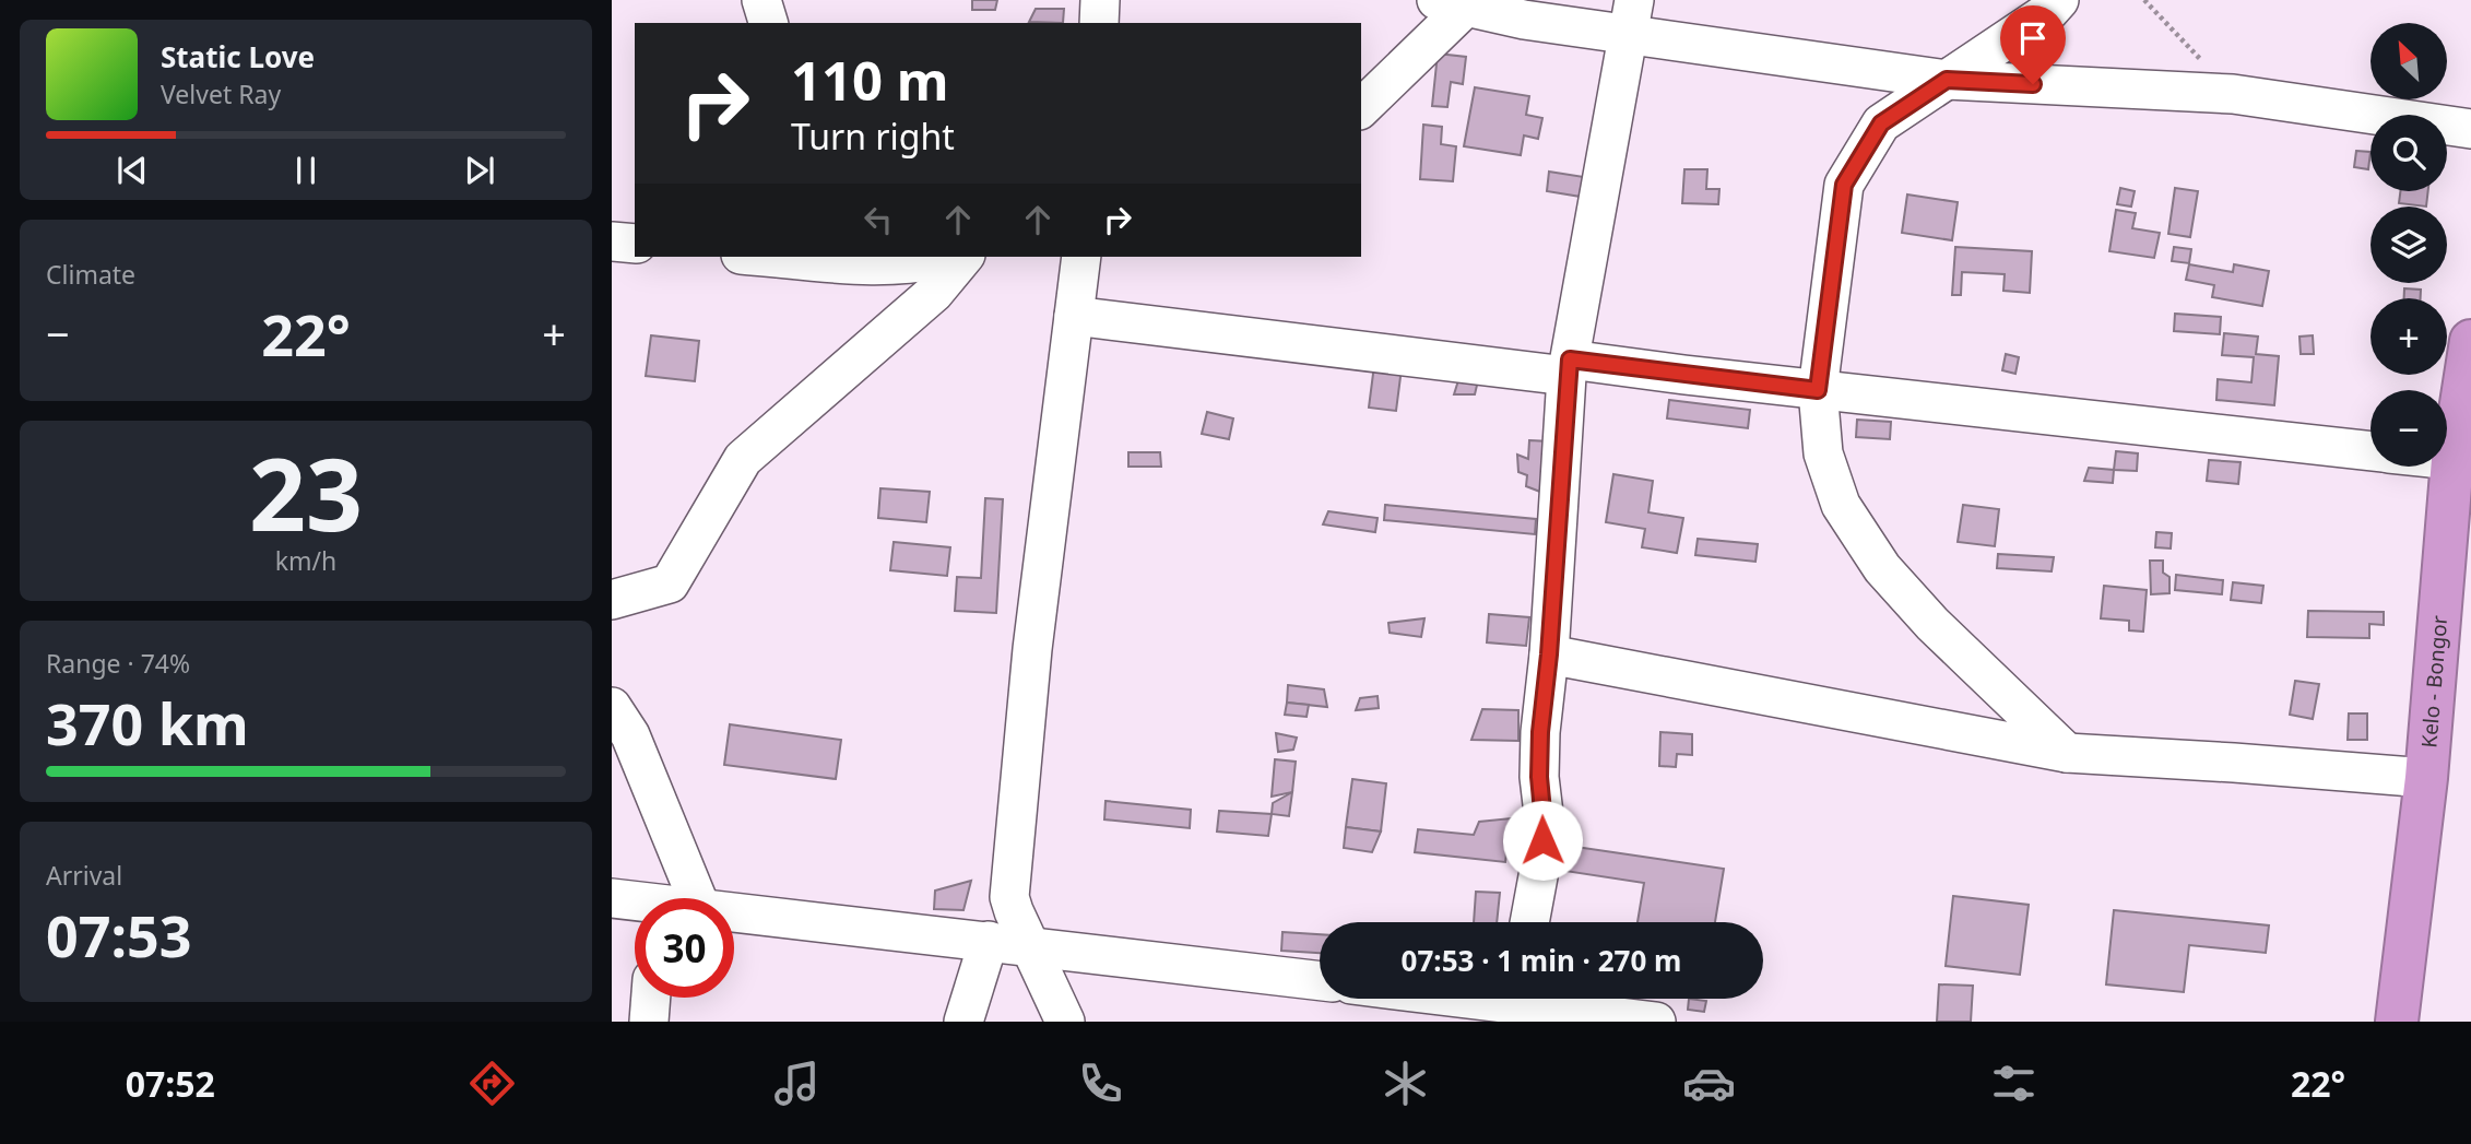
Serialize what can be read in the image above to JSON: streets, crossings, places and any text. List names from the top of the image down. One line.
{"streets":{"highway":["Kelo - Bongor"]},"north":"top left","page":{"map_buttons":["+","−"],"turn":["110 m","Turn right"],"song":["Static Love","Velvet Ray"],"tile":["Climate",["23","km/h"],["Range · 74%","370 km"],["Arrival","07:53"]],"heat":["−","22°","+"],"limit":"30","trip":"07:53 · 1 min · 270 m","tabs":["07:52","22°"]}}
